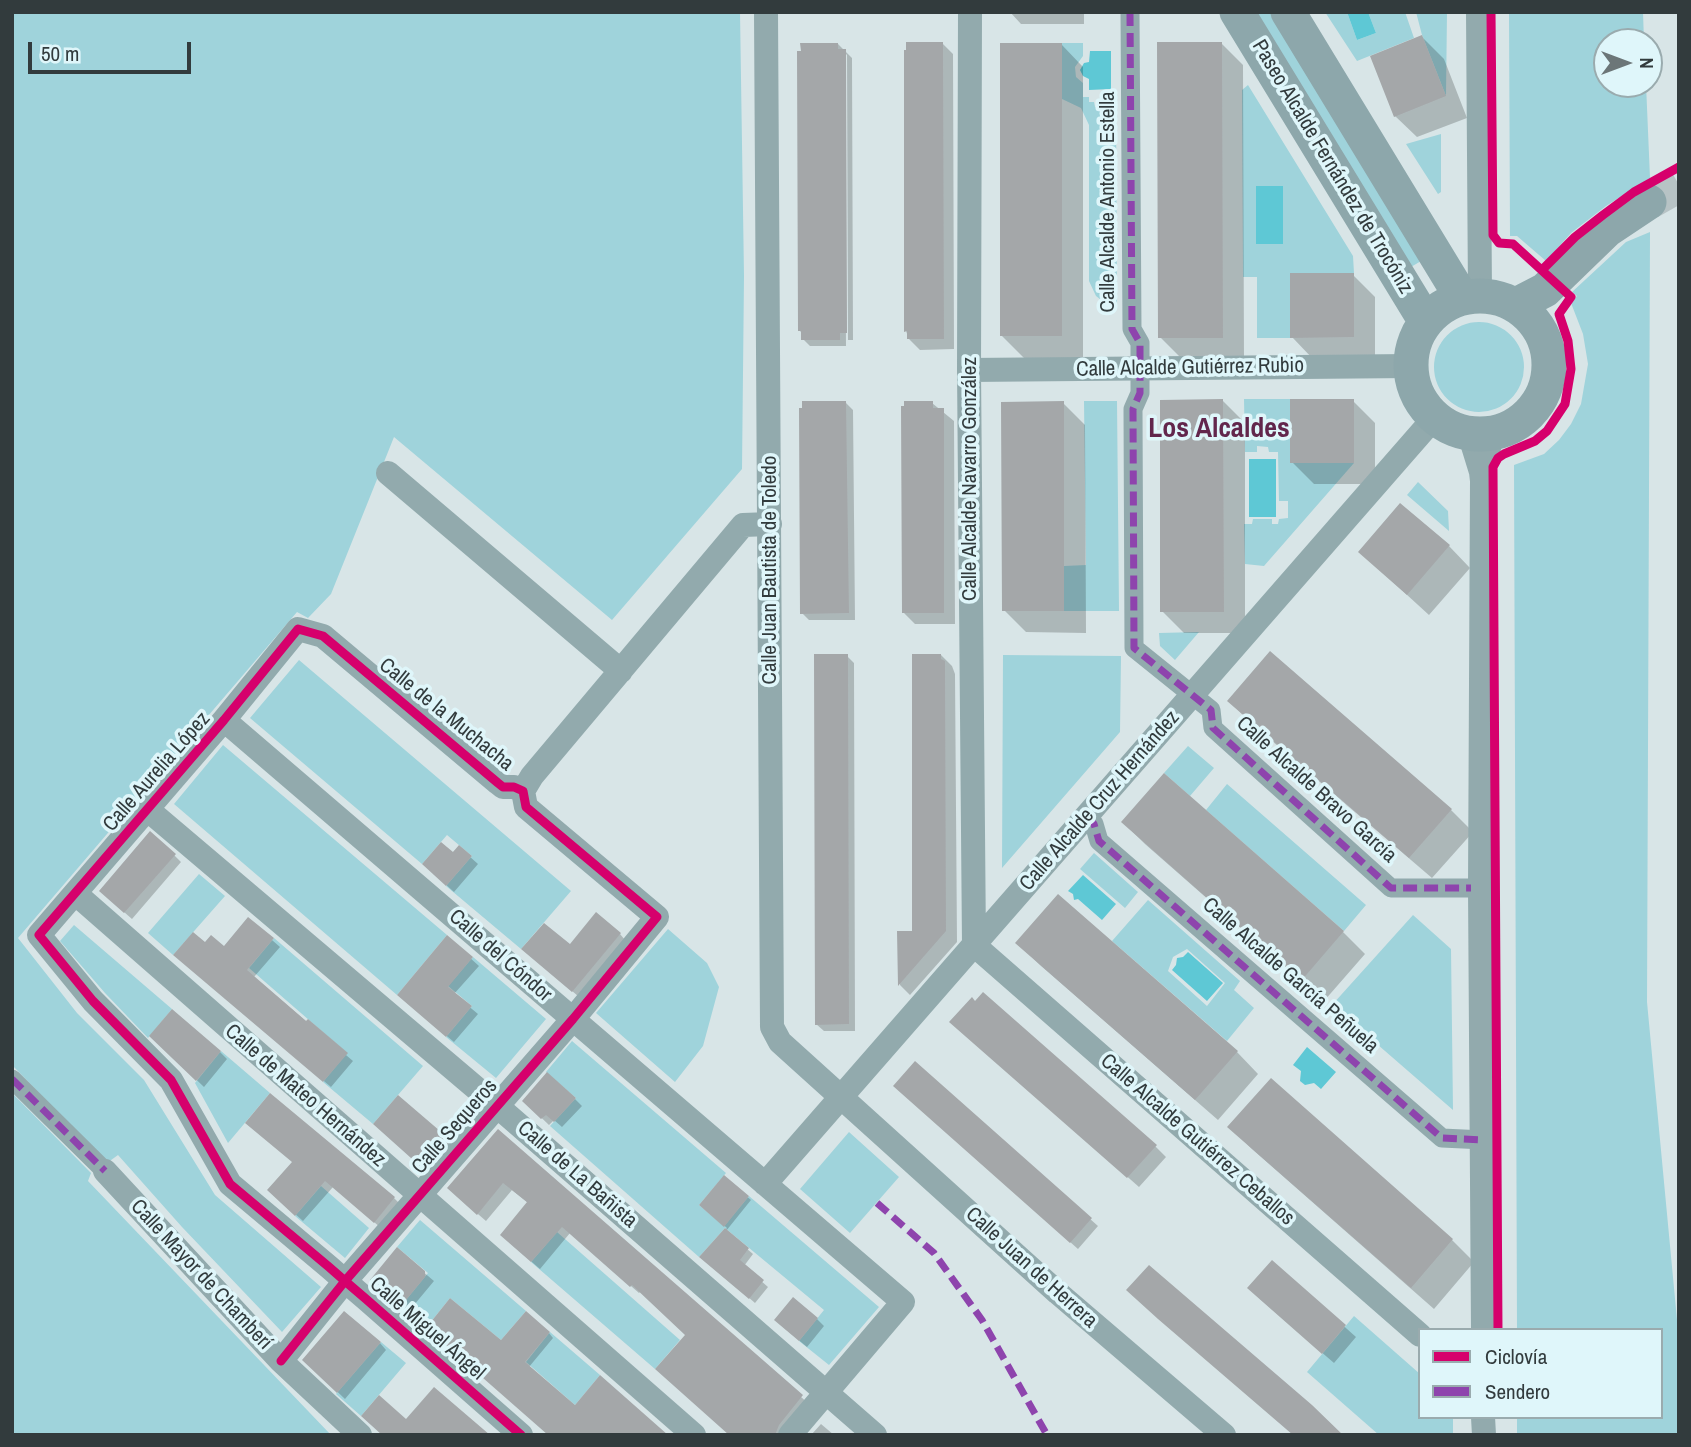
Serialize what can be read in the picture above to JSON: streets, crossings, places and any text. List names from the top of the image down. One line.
{"streets":{"main road":["Paseo Alcalde Fernández de Trocóniz"],"street":["Calle Alcalde Antonio Estella","Calle Alcalde Gutiérrez Rubio","Calle Alcalde Navarro González","Calle Juan Bautista de Toledo","Calle de la Muchacha","Calle Aurelia López","Calle Alcalde Bravo García","Calle Alcalde Cruz Hernández","Calle del Cóndor","Calle Alcalde García Peñuela","Calle de Mateo Hernández","Calle Sequeros","Calle Alcalde Gutiérrez Ceballos","Calle de La Bañista","Calle Juan de Herrera","Calle Mayor de Chamberí","Calle Miguel Ángel"]},"crossings":[["Paseo Alcalde Fernández de Trocóniz","Calle Alcalde Gutiérrez Rubio"],["Paseo Alcalde Fernández de Trocóniz","Calle Alcalde Cruz Hernández"],["Calle Alcalde Antonio Estella","Calle Alcalde Gutiérrez Rubio"],["Calle Alcalde Antonio Estella","Calle Alcalde Bravo García"],["Calle Alcalde Antonio Estella","Calle Alcalde Cruz Hernández"],["Calle Alcalde Gutiérrez Rubio","Calle Alcalde Navarro González"],["Calle Alcalde Gutiérrez Rubio","Calle Alcalde Cruz Hernández"],["Calle Alcalde Navarro González","Calle Alcalde Cruz Hernández"],["Calle Alcalde Navarro González","Calle Alcalde Gutiérrez Ceballos"],["Calle Juan Bautista de Toledo","Calle Alcalde Cruz Hernández"],["Calle Juan Bautista de Toledo","Calle Juan de Herrera"],["Calle de la Muchacha","Calle Aurelia López"],["Calle de la Muchacha","Calle Sequeros"],["Calle Aurelia López","Calle del Cóndor"],["Calle Aurelia López","Calle de Mateo Hernández"],["Calle Aurelia López","Calle de La Bañista"],["Calle Aurelia López","Calle Miguel Ángel"],["Calle Alcalde Bravo García","Calle Alcalde Cruz Hernández"],["Calle Alcalde Cruz Hernández","Calle del Cóndor"],["Calle Alcalde Cruz Hernández","Calle Alcalde García Peñuela"],["Calle Alcalde Cruz Hernández","Calle Alcalde Gutiérrez Ceballos"],["Calle Alcalde Cruz Hernández","Calle Juan de Herrera"],["Calle del Cóndor","Calle Sequeros"],["Calle del Cóndor","Calle de La Bañista"],["Calle de Mateo Hernández","Calle Sequeros"],["Calle Sequeros","Calle de La Bañista"],["Calle Sequeros","Calle Mayor de Chamberí"],["Calle Sequeros","Calle Miguel Ángel"]],"districts":["Los Alcaldes"],"legend":["Ciclovía","Sendero"],"scale_bar":"50 m","north":"right"}
